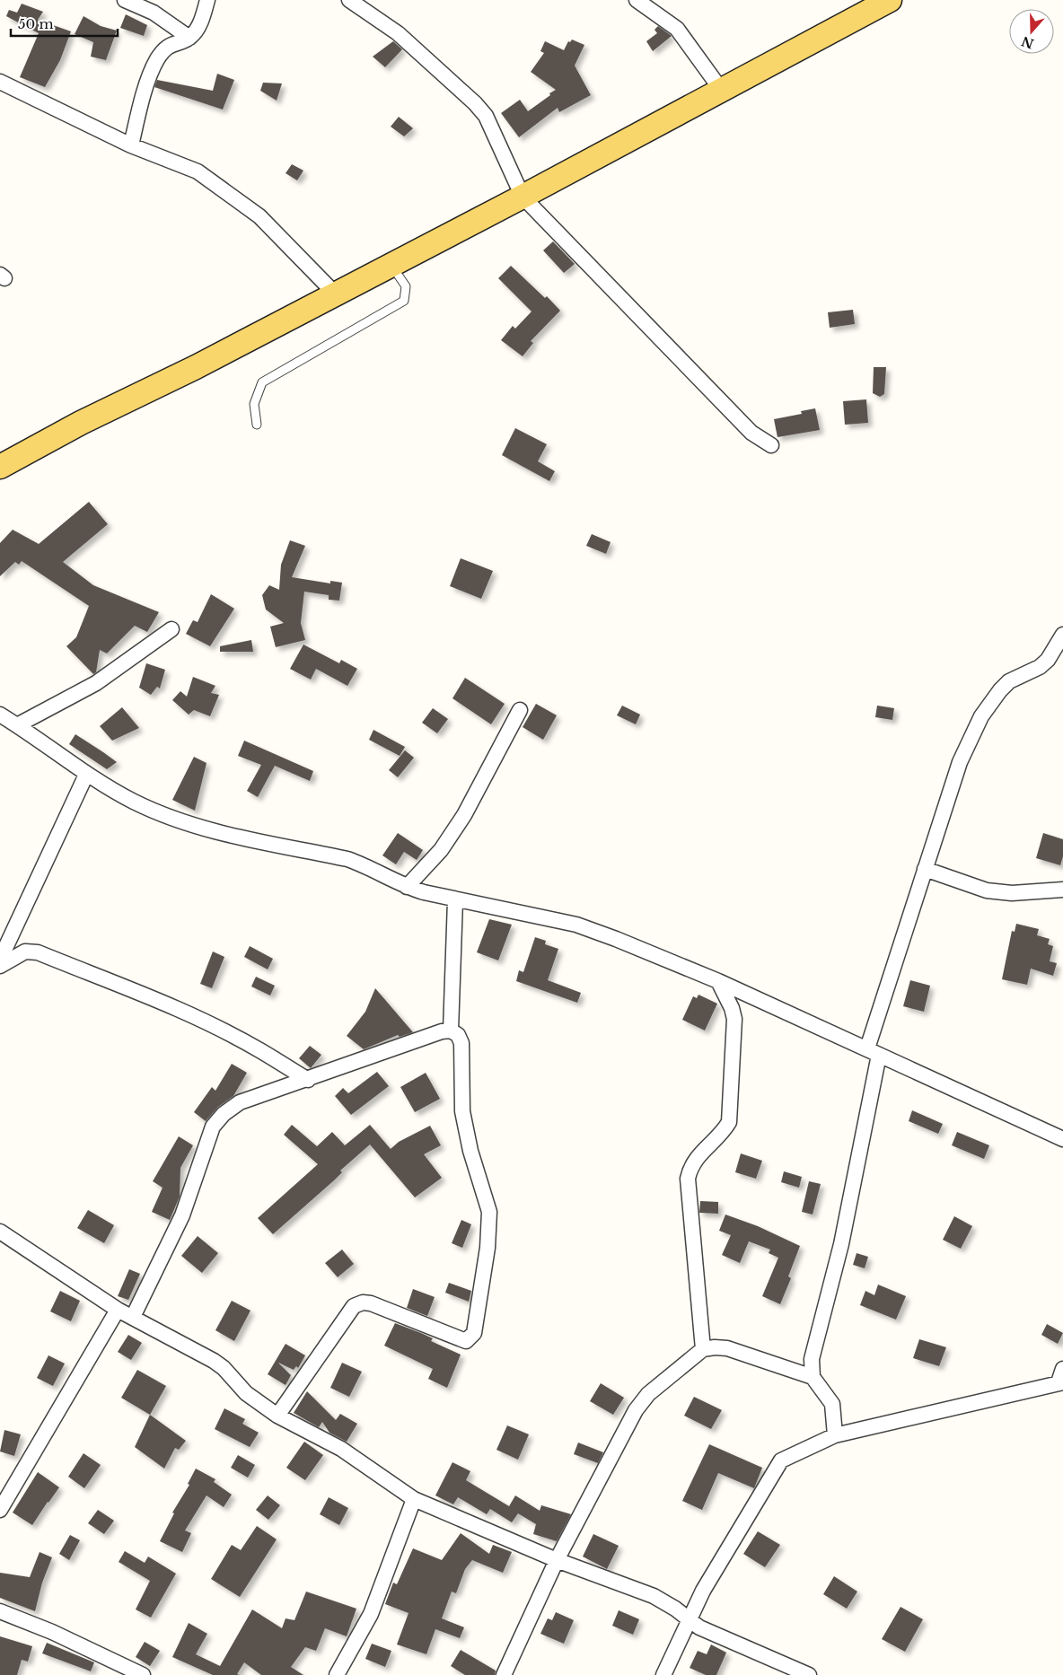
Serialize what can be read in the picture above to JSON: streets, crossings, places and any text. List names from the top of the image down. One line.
{"scale_bar":"50 m","north":"bottom"}
